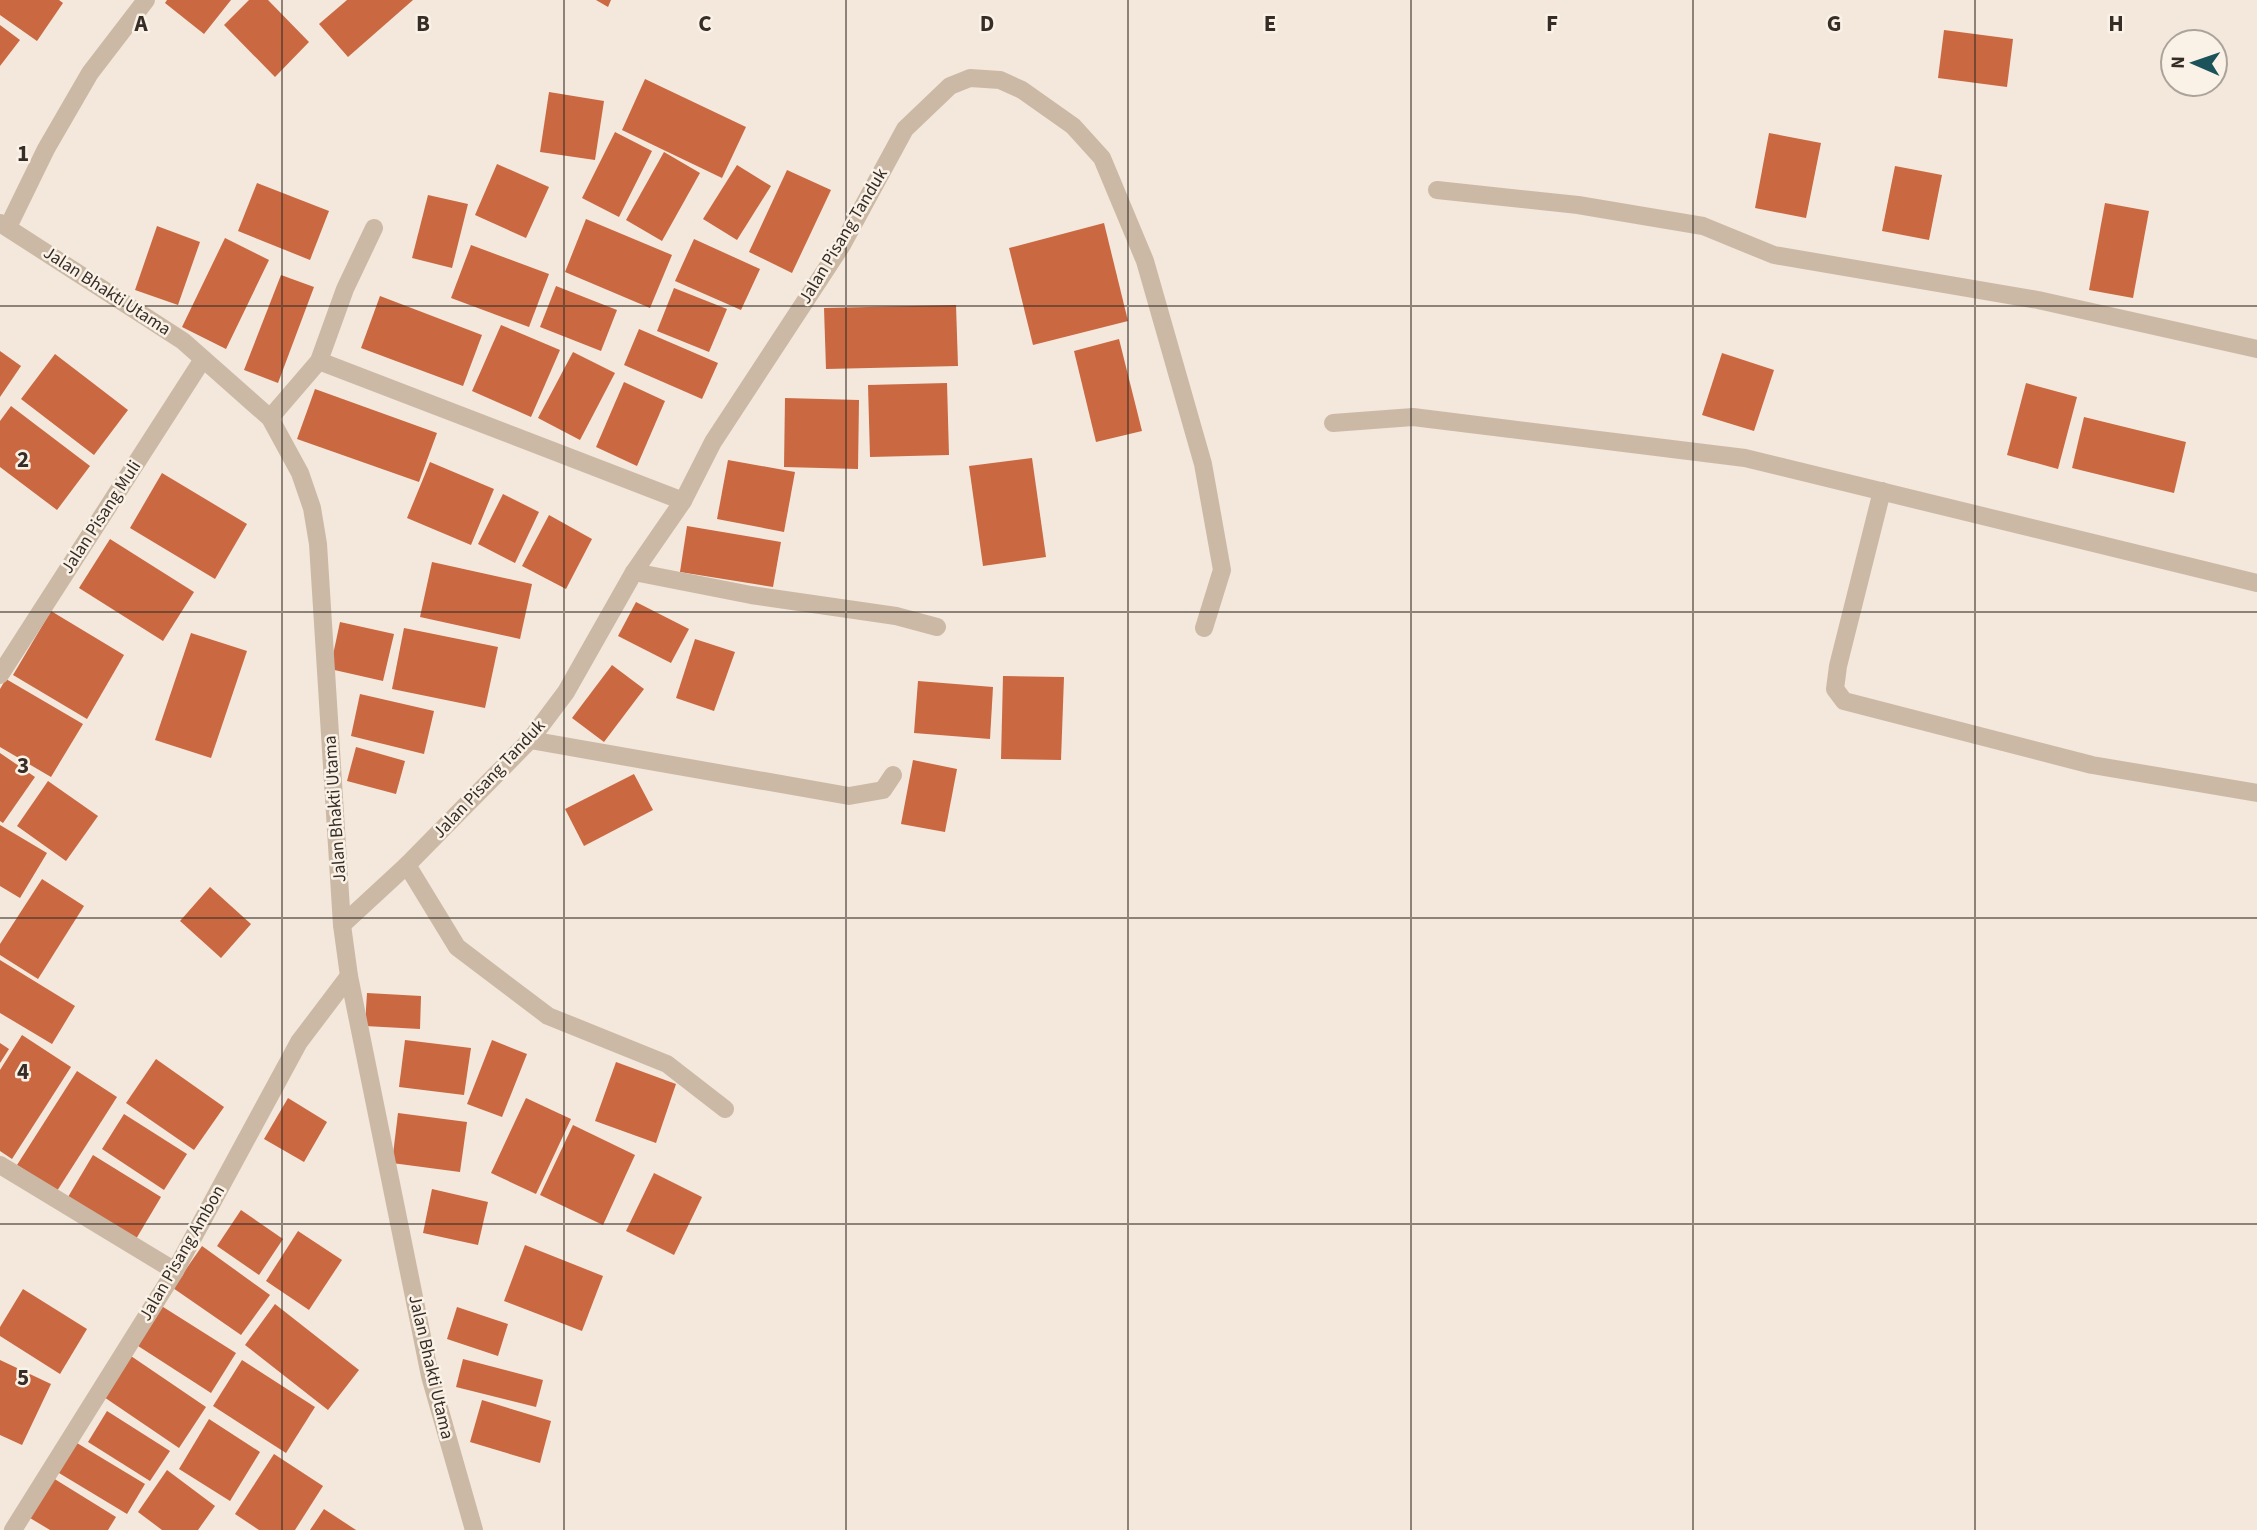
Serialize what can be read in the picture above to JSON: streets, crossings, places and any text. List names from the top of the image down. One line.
{"streets":{"street":["Jalan Pisang Tanduk","Jalan Bhakti Utama","Jalan Pisang Muli","Jalan Pisang Ambon"]},"crossings":[["Jalan Pisang Tanduk","Jalan Bhakti Utama"],["Jalan Bhakti Utama","Jalan Pisang Muli"],["Jalan Bhakti Utama","Jalan Pisang Ambon"]],"north":"left","grid":{"columns":["A","B","C","D","E","F","G","H"],"rows":["1","2","3","4","5"]}}
